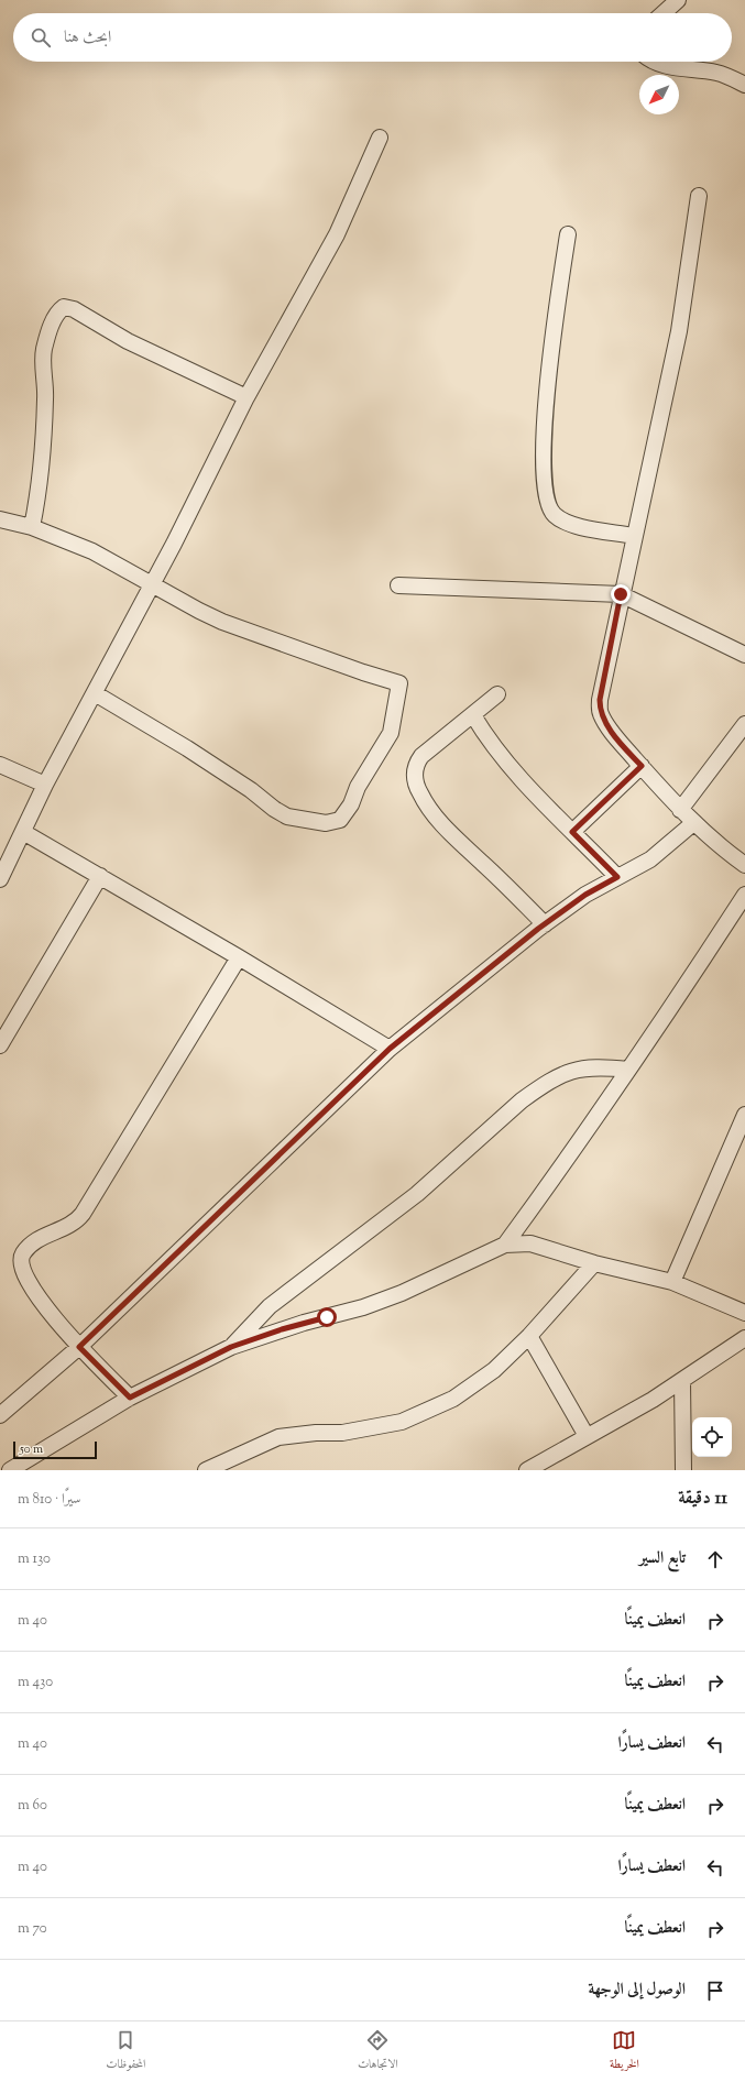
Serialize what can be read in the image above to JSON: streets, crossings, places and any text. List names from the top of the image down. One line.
{"scale_bar":"50 m","north":"bottom left","page":{"search":"ابحث هنا","scale":"50 m","heading":["11 دقيقة","سيرًا · 810 m"],"list":[["تابع السير","130 m"],["انعطف يمينًا","40 m"],["انعطف يمينًا","430 m"],["انعطف يسارًا","40 m"],["انعطف يمينًا","60 m"],["انعطف يسارًا","40 m"],["انعطف يمينًا","70 m"],"الوصول إلى الوجهة"],"nav":["الخريطة","الاتجاهات","المحفوظات"]}}
